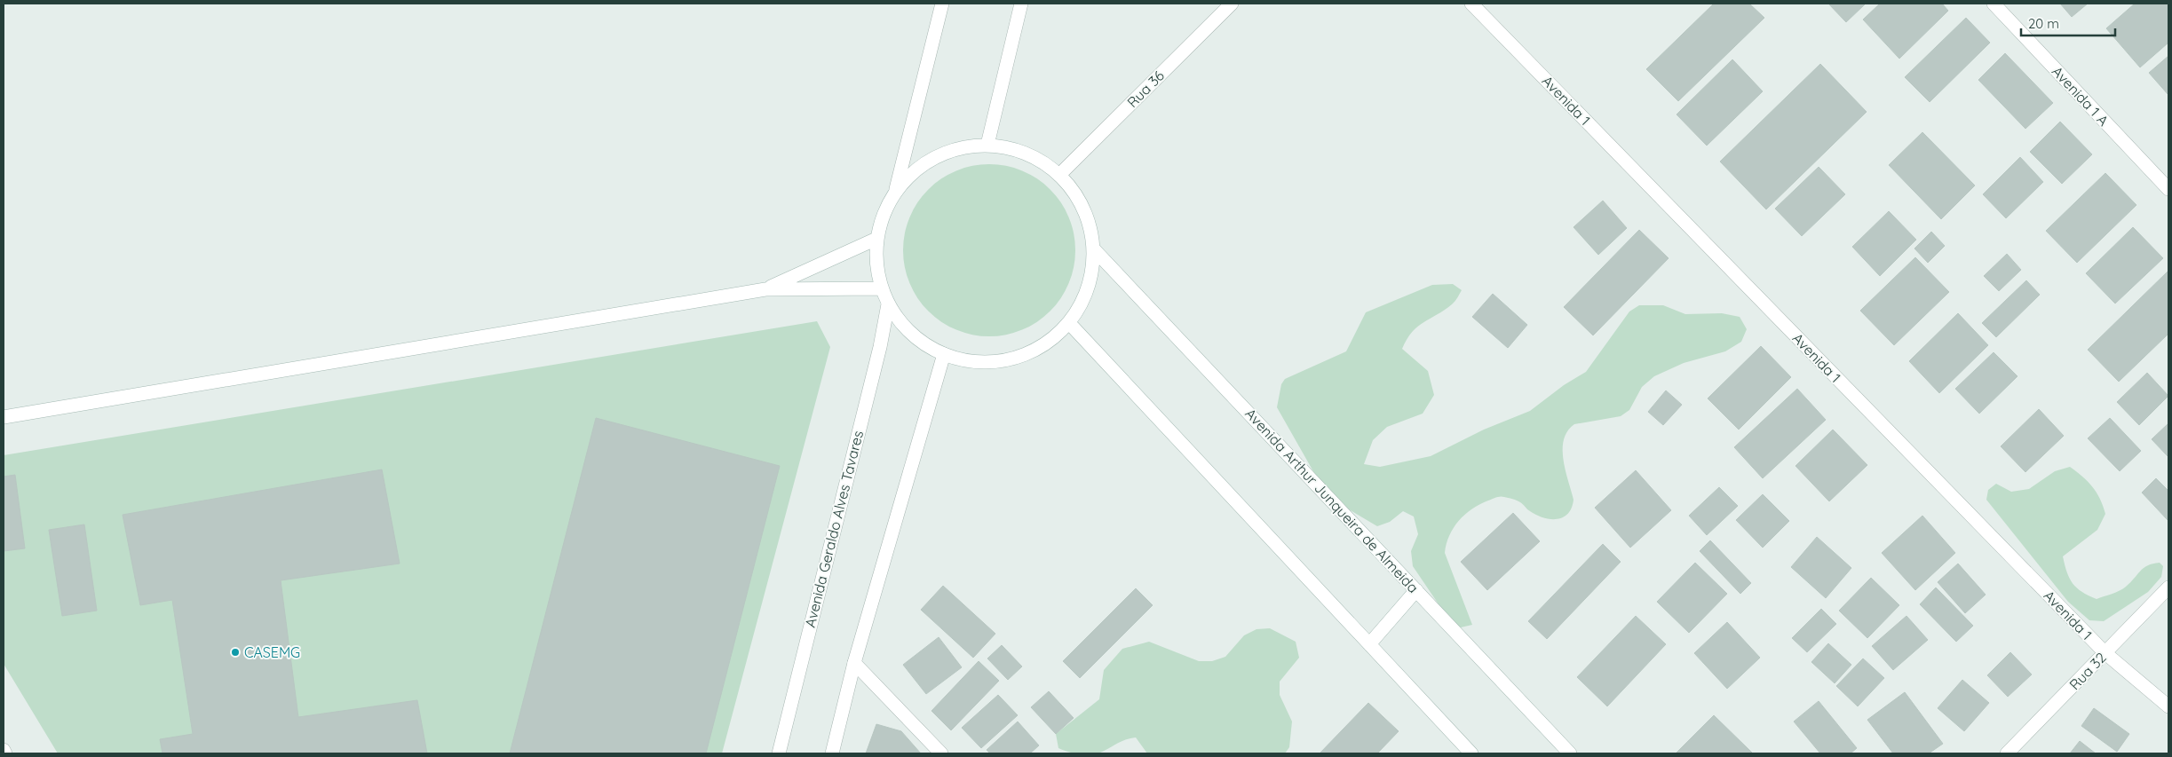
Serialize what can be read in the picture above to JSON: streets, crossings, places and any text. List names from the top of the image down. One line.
{"streets":{"main road":["Rua 36","Avenida 1 A","Avenida 1","Avenida Arthur Junqueira de Almeida","Avenida Geraldo Alves Tavares","Rua 32"]},"crossings":[["Avenida 1","Rua 32"]],"places":["CASEMG"],"scale_bar":"20 m"}
